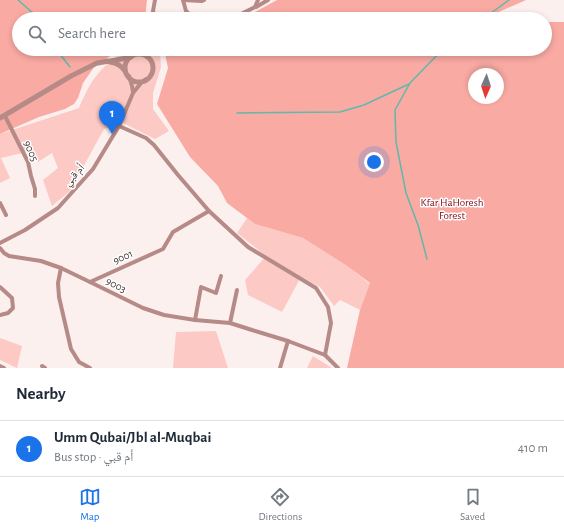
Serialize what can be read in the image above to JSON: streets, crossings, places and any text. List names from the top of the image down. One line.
{"streets":{"street":["9005","أم قبي","9001","9003"]},"crossings":[["9001","9003"]],"parks":["Kfar HaHoresh Forest"],"north":"bottom","page":{"search":"Search here","pins":"1","heading":"Nearby","list":[{"mark":"1","name":"Umm Qubai/Jbl al-Muqbai","note":"Bus stop · أم قبي","value":"410 m"}],"nav":["Map","Directions","Saved"]}}
